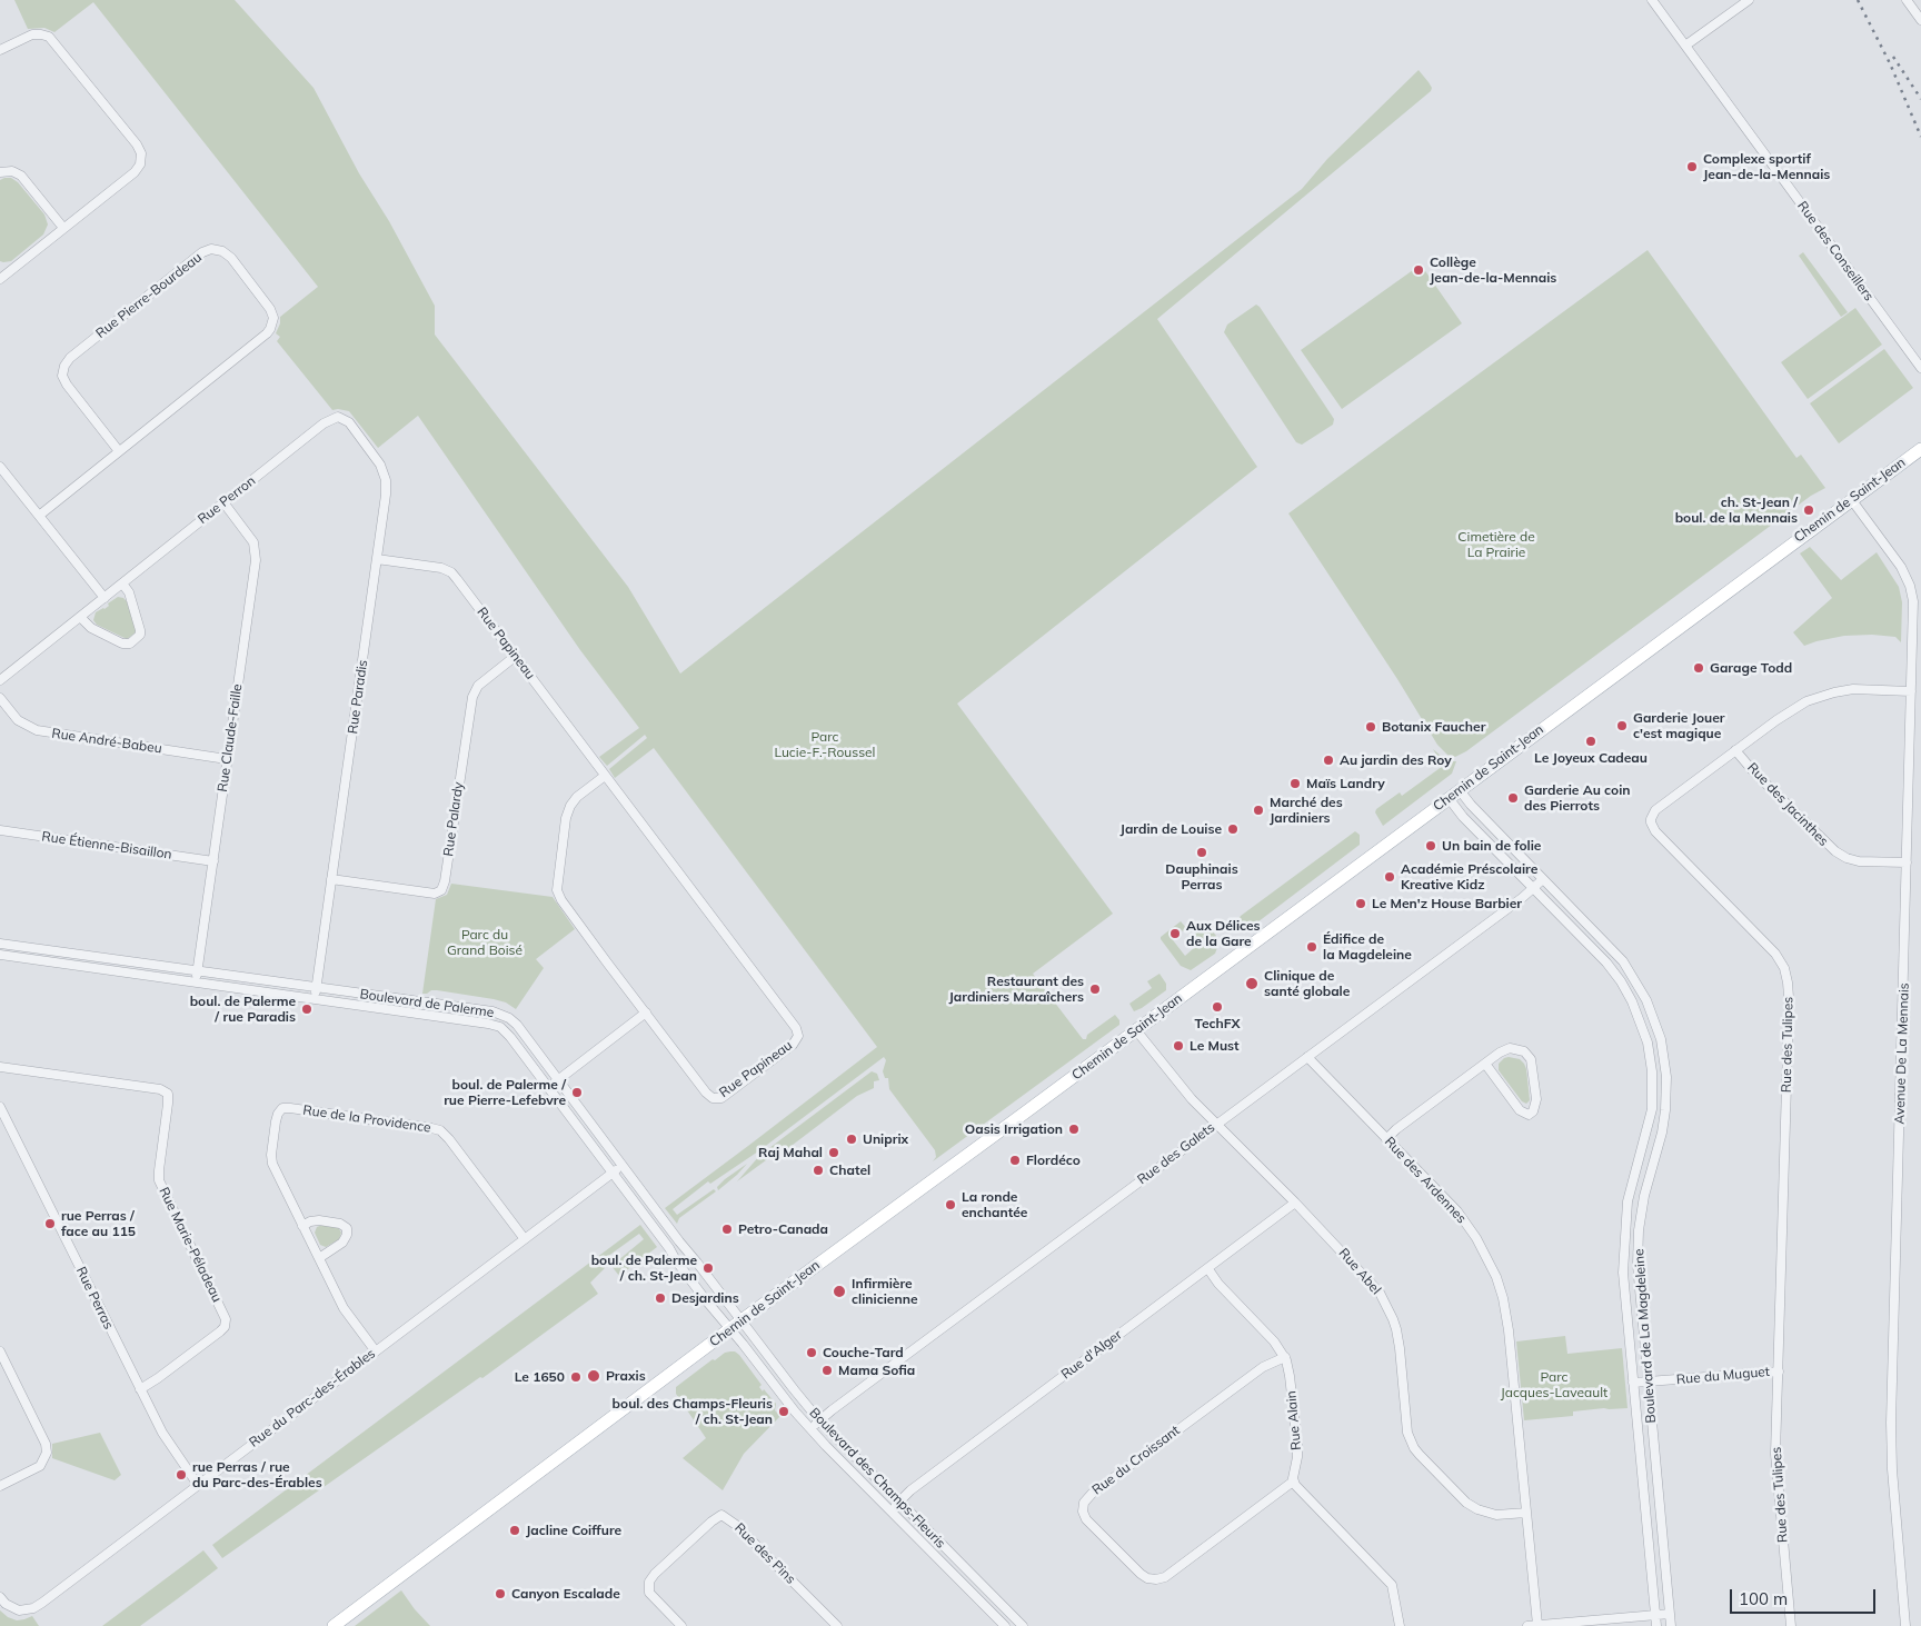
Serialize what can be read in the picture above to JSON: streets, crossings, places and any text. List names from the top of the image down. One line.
{"streets":{"main road":["Chemin de Saint-Jean"],"street":["Rue des Conseillers","Rue Pierre-Bourdeau","Rue Perron","Rue Papineau","Rue Paradis","Rue Claude-Faille","Rue André-Babeu","Rue des Jacinthes","Rue Palardy","Rue Étienne-Bisaillon","Boulevard de Palerme","Rue des Tulipes","Avenue De La Mennais","Rue de la Providence","Rue des Galets","Rue des Ardennes","Rue Marie-Péladeau","Rue Abel","Rue Perras","Boulevard de La Magdeleine","Rue d'Alger","Rue du Muguet","Rue du Parc-des-Érables","Rue Alain","Rue du Croissant","Boulevard des Champs-Fleuris","Rue des Pins"]},"crossings":[["Rue Perron","Rue Paradis"],["Rue Perron","Rue Claude-Faille"],["Chemin de Saint-Jean","Boulevard de Palerme"],["Chemin de Saint-Jean","Avenue De La Mennais"],["Chemin de Saint-Jean","Rue Abel"],["Chemin de Saint-Jean","Boulevard de La Magdeleine"],["Chemin de Saint-Jean","Boulevard des Champs-Fleuris"],["Rue Papineau","Rue Paradis"],["Rue Papineau","Rue Palardy"],["Rue Paradis","Rue Palardy"],["Rue Paradis","Boulevard de Palerme"],["Rue Claude-Faille","Rue André-Babeu"],["Rue Claude-Faille","Rue Étienne-Bisaillon"],["Rue Claude-Faille","Boulevard de Palerme"],["Rue des Jacinthes","Rue des Tulipes"],["Rue des Jacinthes","Avenue De La Mennais"],["Boulevard de Palerme","Rue du Parc-des-Érables"],["Boulevard de Palerme","Boulevard des Champs-Fleuris"],["Rue des Tulipes","Avenue De La Mennais"],["Rue des Tulipes","Rue du Muguet"],["Rue de la Providence","Rue du Parc-des-Érables"],["Rue des Galets","Rue des Ardennes"],["Rue des Galets","Rue Abel"],["Rue des Galets","Boulevard de La Magdeleine"],["Rue des Galets","Boulevard des Champs-Fleuris"],["Rue des Ardennes","Rue Abel"],["Rue Marie-Péladeau","Rue Perras"],["Rue Abel","Rue d'Alger"],["Rue Perras","Rue du Parc-des-Érables"],["Boulevard de La Magdeleine","Rue du Muguet"],["Rue d'Alger","Rue Alain"],["Rue d'Alger","Boulevard des Champs-Fleuris"],["Rue Alain","Rue du Croissant"]],"parks":["Cimetière de La Prairie","Parc Lucie-F.-Roussel","Parc du Grand Boisé","Parc Jacques-Laveault"],"places":["Complexe sportif Jean-de-la-Mennais","Collège Jean-de-la-Mennais","ch. St-Jean / boul. de la Mennais","Garage Todd","Garderie Jouer c'est magique","Botanix Faucher","Le Joyeux Cadeau","Au jardin des Roy","Maïs Landry","Garderie Au coin des Pierrots","Marché des Jardiniers","Jardin de Louise","Un bain de folie","Dauphinais Perras","Académie Préscolaire Kreative Kidz","Le Men'z House Barbier","Aux Délices de la Gare","Édifice de la Magdeleine","Clinique de santé globale","Restaurant des Jardiniers Maraîchers","TechFX","boul. de Palerme / rue Paradis","Le Must","boul. de Palerme / rue Pierre-Lefebvre","Oasis Irrigation","Uniprix","Raj Mahal","Flordéco","Chatel","La ronde enchantée","rue Perras / face au 115","Petro-Canada","boul. de Palerme / ch. St-Jean","Infirmière clinicienne","Desjardins","Couche-Tard","Mama Sofia","Praxis","Le 1650","boul. des Champs-Fleuris / ch. St-Jean","rue Perras / rue du Parc-des-Érables","Jacline Coiffure","Canyon Escalade"],"scale_bar":"100 m"}
